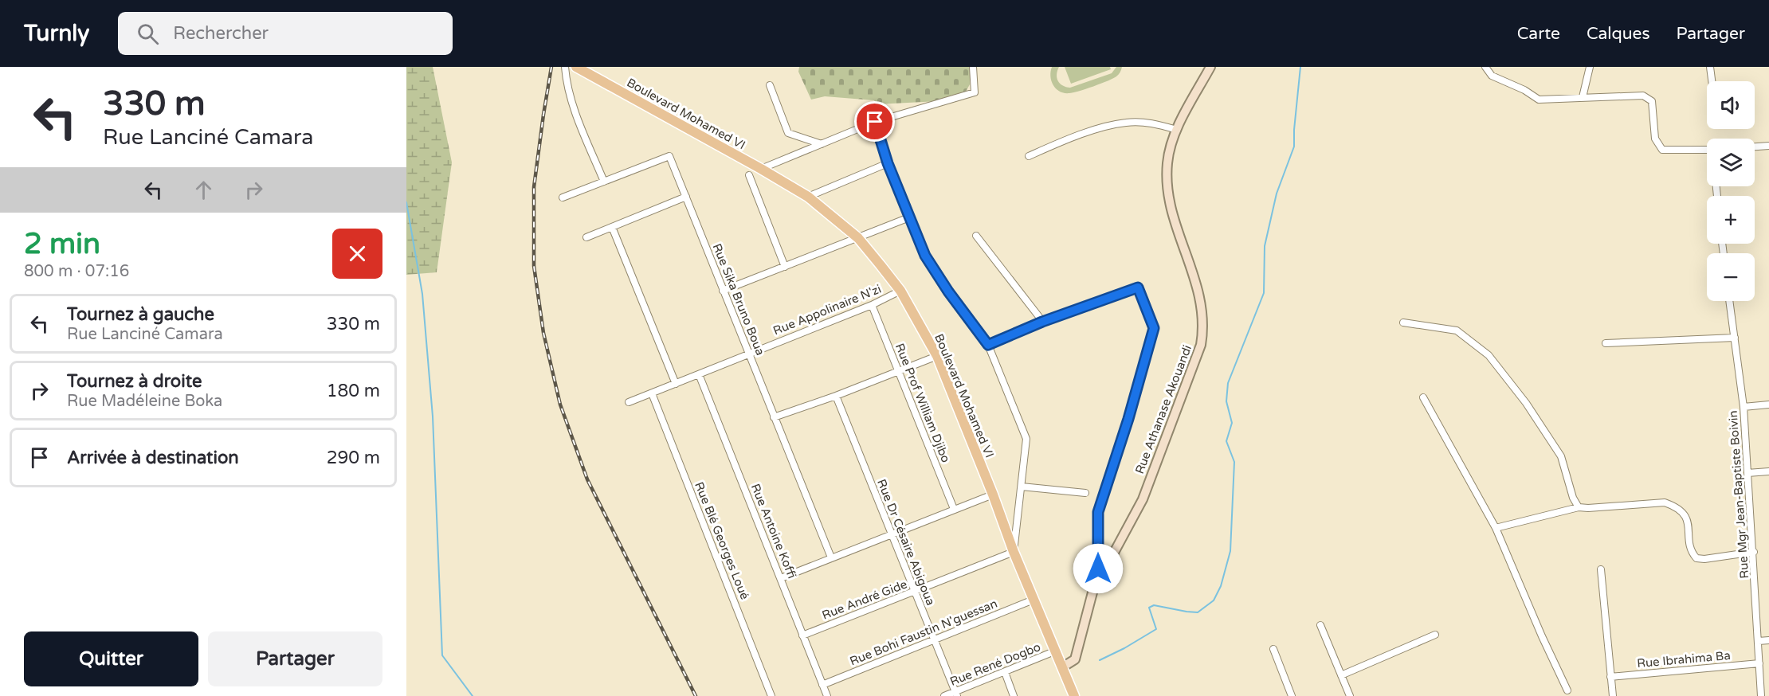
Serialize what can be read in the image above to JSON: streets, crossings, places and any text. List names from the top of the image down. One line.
{"streets":{"main road":["Boulevard Mohamed VI"],"street":["Rue Sika Bruno Boua","Rue Appolinaire N'zi","Rue Prof William Djibo","Rue Athanase Akouandi","Rue Mgr Jean-Baptiste Boivin","Rue Antoine Koffi","Rue Blé Georges Loué","Rue Dr Césaire Abigoua","Rue André Gide","Rue Bohi Faustin N'guessan","Rue Ibrahima Ba","Rue René Dogbo"]},"crossings":[["Boulevard Mohamed VI","Rue Appolinaire N'zi"],["Boulevard Mohamed VI","Rue Athanase Akouandi"],["Boulevard Mohamed VI","Rue André Gide"],["Boulevard Mohamed VI","Rue Bohi Faustin N'guessan"],["Boulevard Mohamed VI","Rue René Dogbo"],["Rue Sika Bruno Boua","Rue Appolinaire N'zi"],["Rue Appolinaire N'zi","Rue Prof William Djibo"],["Rue Appolinaire N'zi","Rue Antoine Koffi"],["Rue Appolinaire N'zi","Rue Blé Georges Loué"],["Rue Mgr Jean-Baptiste Boivin","Rue Ibrahima Ba"],["Rue Antoine Koffi","Rue André Gide"],["Rue Antoine Koffi","Rue Bohi Faustin N'guessan"],["Rue Dr Césaire Abigoua","Rue André Gide"],["Rue Dr Césaire Abigoua","Rue Bohi Faustin N'guessan"],["Rue Dr Césaire Abigoua","Rue René Dogbo"]],"page":{"header":"Turnly","search":"Rechercher","nav":["Carte","Calques","Partager"],"turn":["330 m","Rue Lanciné Camara"],"map_buttons":["+","−"],"heading":["2 min","800 m · 07:16"],"list":[{"name":"Tournez à gauche","note":"Rue Lanciné Camara","value":"330 m"},{"name":"Tournez à droite","note":"Rue Madéleine Boka","value":"180 m"},{"name":"Arrivée à destination","value":"290 m"}],"buttons":["Quitter","Partager"]}}
